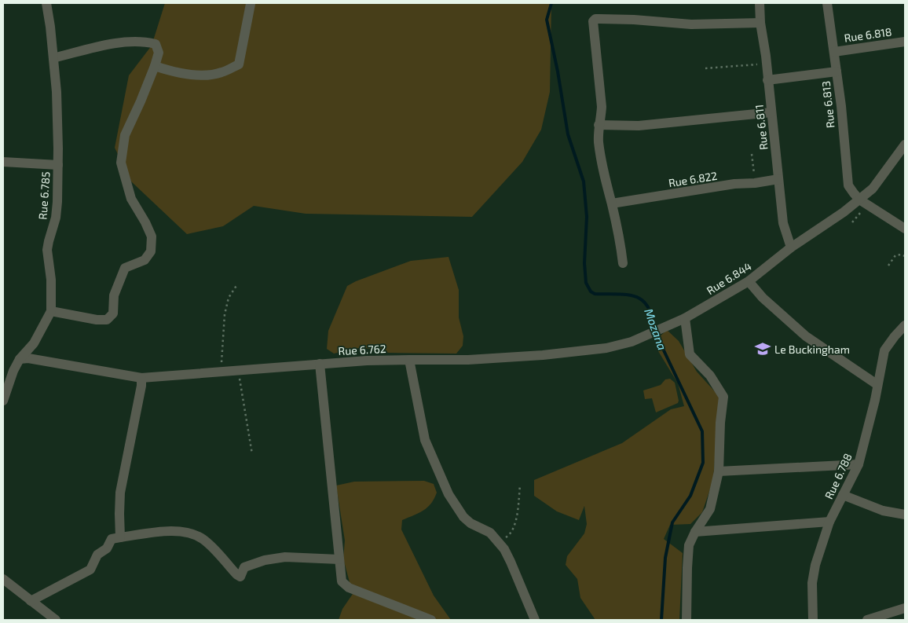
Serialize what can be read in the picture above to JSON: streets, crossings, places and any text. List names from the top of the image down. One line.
{"streets":{"street":["Rue 6.818","Rue 6.813","Rue 6.811","Rue 6.822","Rue 6.785","Rue 6.844","Rue 6.762","Rue 6.788"]},"crossings":[["Rue 6.818","Rue 6.813"],["Rue 6.813","Rue 6.844"],["Rue 6.811","Rue 6.822"],["Rue 6.811","Rue 6.844"],["Rue 6.785","Rue 6.762"],["Rue 6.844","Rue 6.762"]],"water":["Mozana"],"places":{"school or university":["Le Buckingham"]}}
